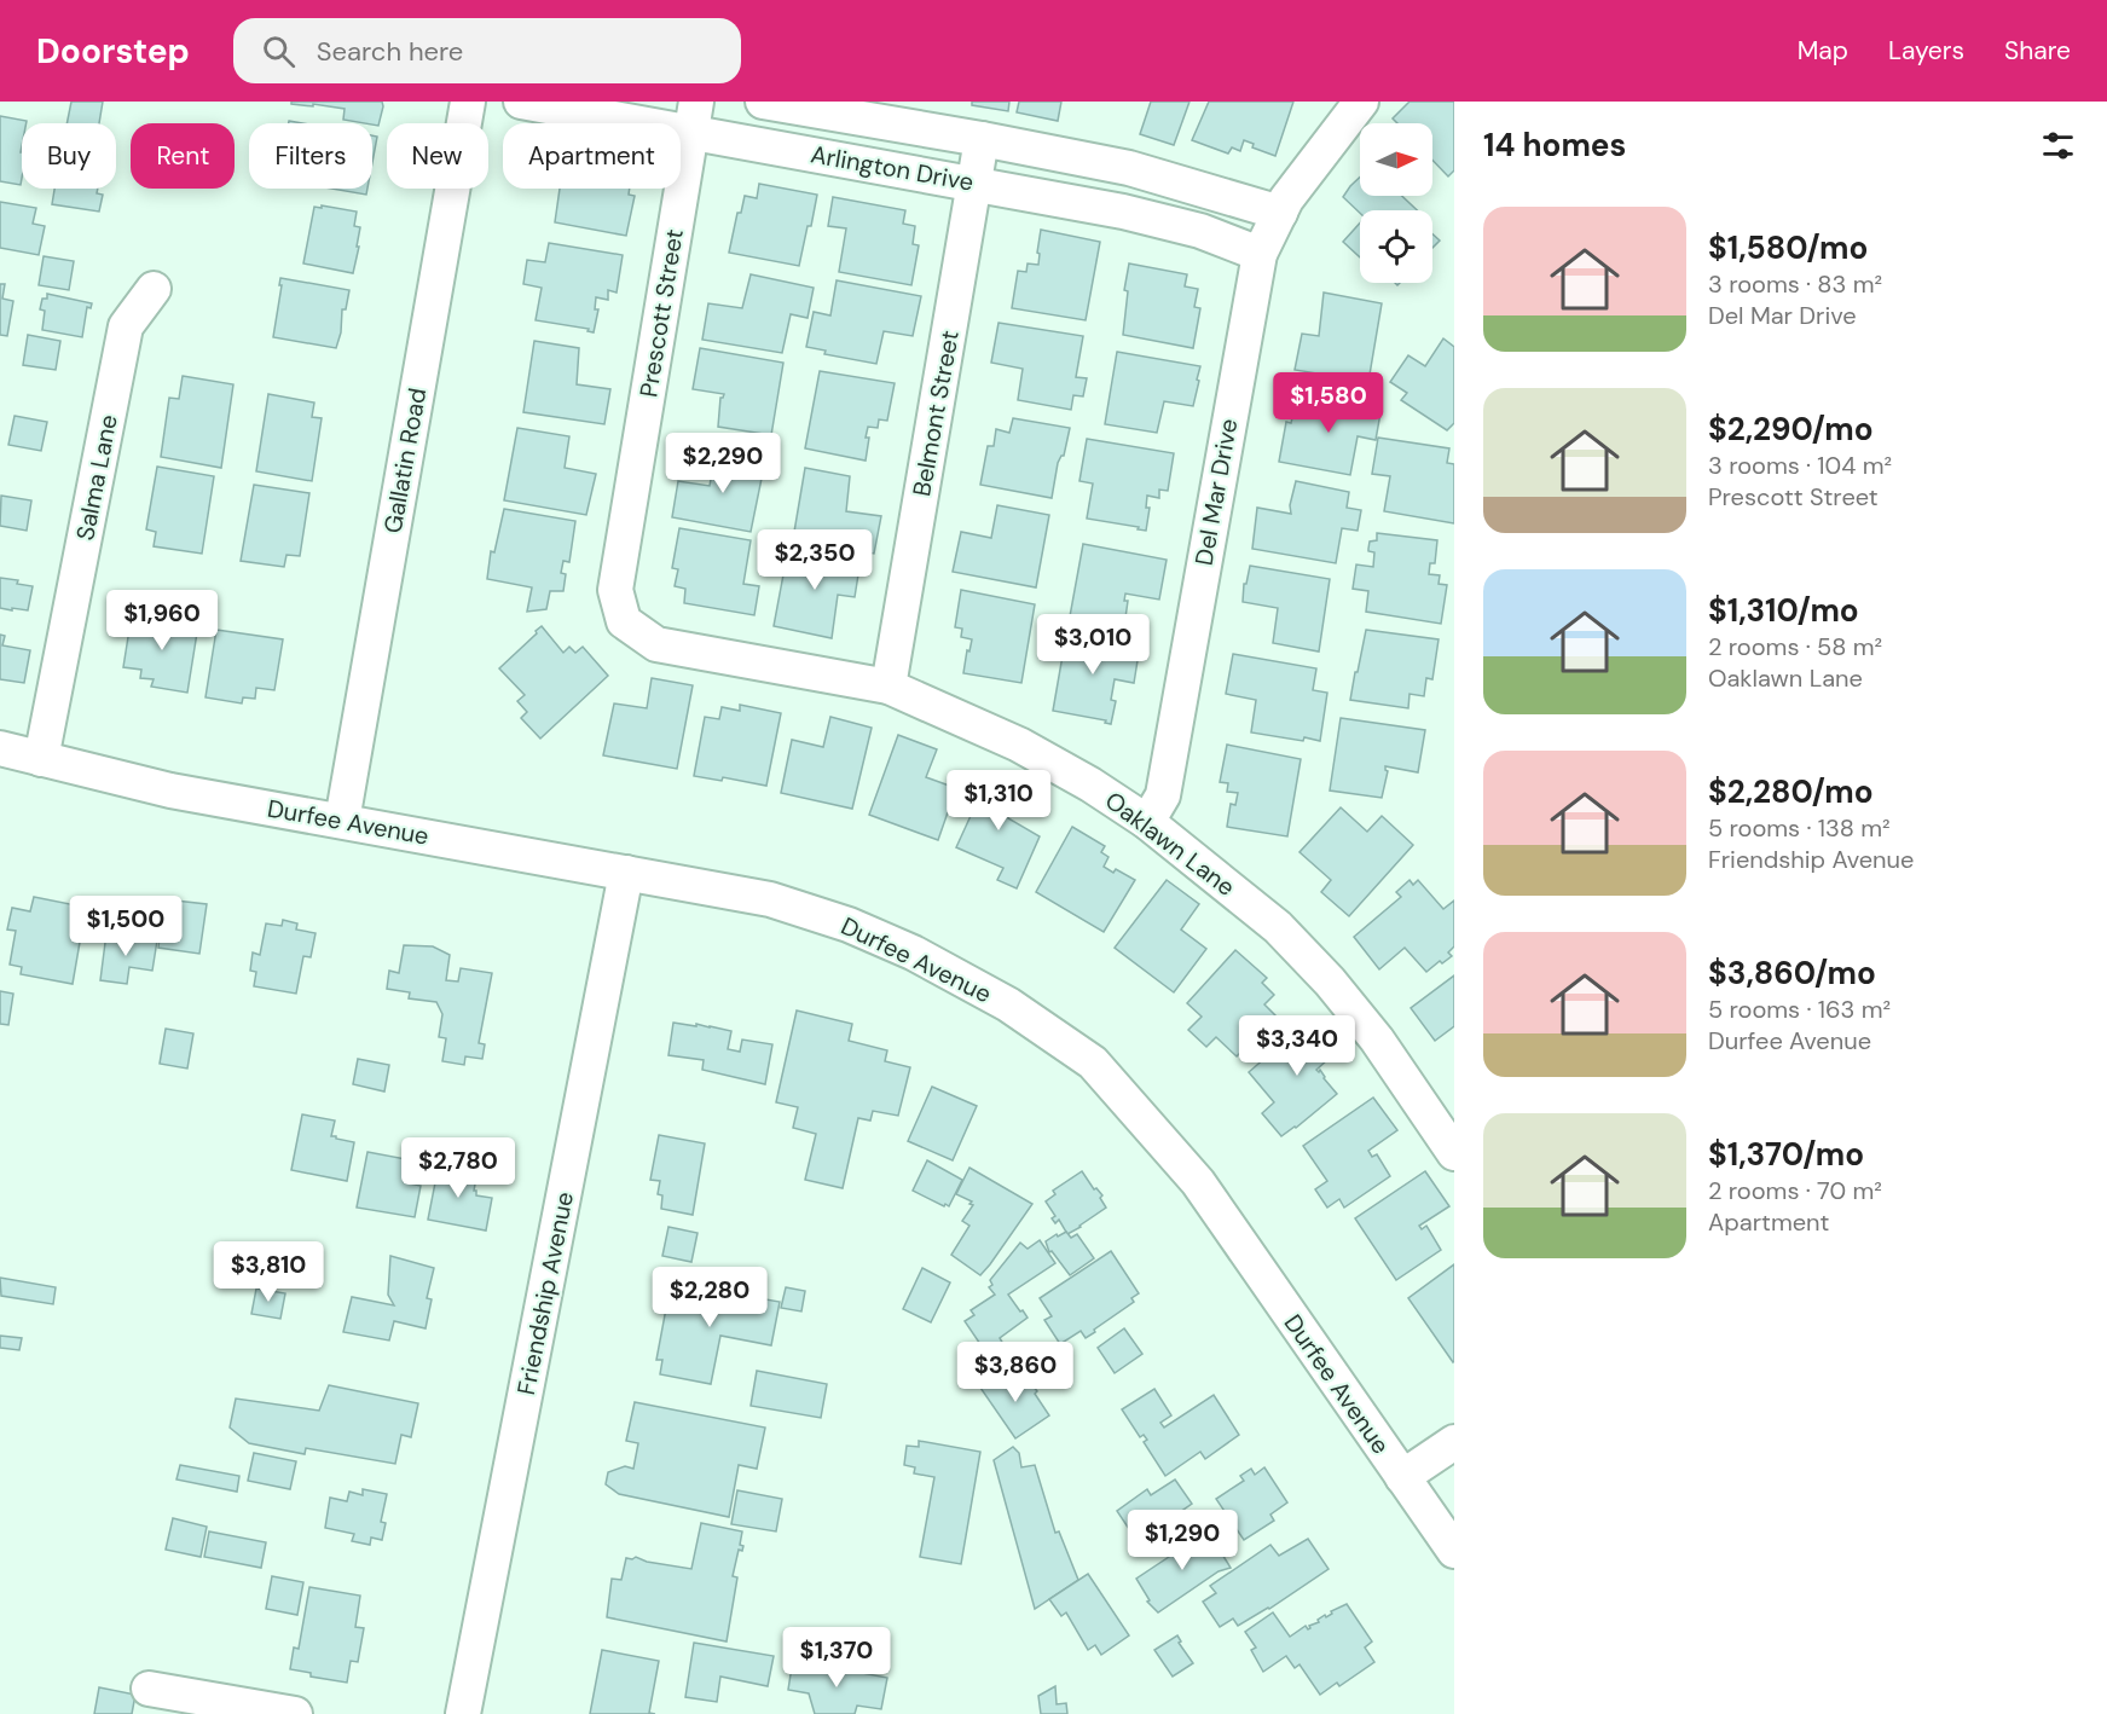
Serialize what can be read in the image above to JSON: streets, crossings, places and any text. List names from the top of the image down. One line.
{"streets":{"street":["Arlington Drive","Prescott Street","Belmont Street","Gallatin Road","Salma Lane","Del Mar Drive","Durfee Avenue","Oaklawn Lane","Friendship Avenue"]},"crossings":[["Arlington Drive","Prescott Street"],["Arlington Drive","Belmont Street"],["Arlington Drive","Del Mar Drive"],["Prescott Street","Oaklawn Lane"],["Belmont Street","Oaklawn Lane"],["Gallatin Road","Durfee Avenue"],["Salma Lane","Durfee Avenue"],["Del Mar Drive","Oaklawn Lane"],["Durfee Avenue","Friendship Avenue"]],"north":"right","page":{"header":"Doorstep","search":"Search here","nav":["Map","Layers","Share"],"heading":"14 homes","chip":["Buy","Rent","Filters","New","Apartment"],"list":[{"name":"$1,580/mo","note":"3 rooms · 83 m² · Del Mar Drive"},{"name":"$2,290/mo","note":"3 rooms · 104 m² · Prescott Street"},{"name":"$1,310/mo","note":"2 rooms · 58 m² · Oaklawn Lane"},{"name":"$2,280/mo","note":"5 rooms · 138 m² · Friendship Avenue"},{"name":"$3,860/mo","note":"5 rooms · 163 m² · Durfee Avenue"},{"name":"$1,370/mo","note":"2 rooms · 70 m² · Apartment"}],"price":["$1,580","$2,290","$2,350","$1,960","$3,010","$1,310","$1,500","$3,340","$2,780","$3,810","$2,280","$3,860","$1,290","$1,370"]}}
